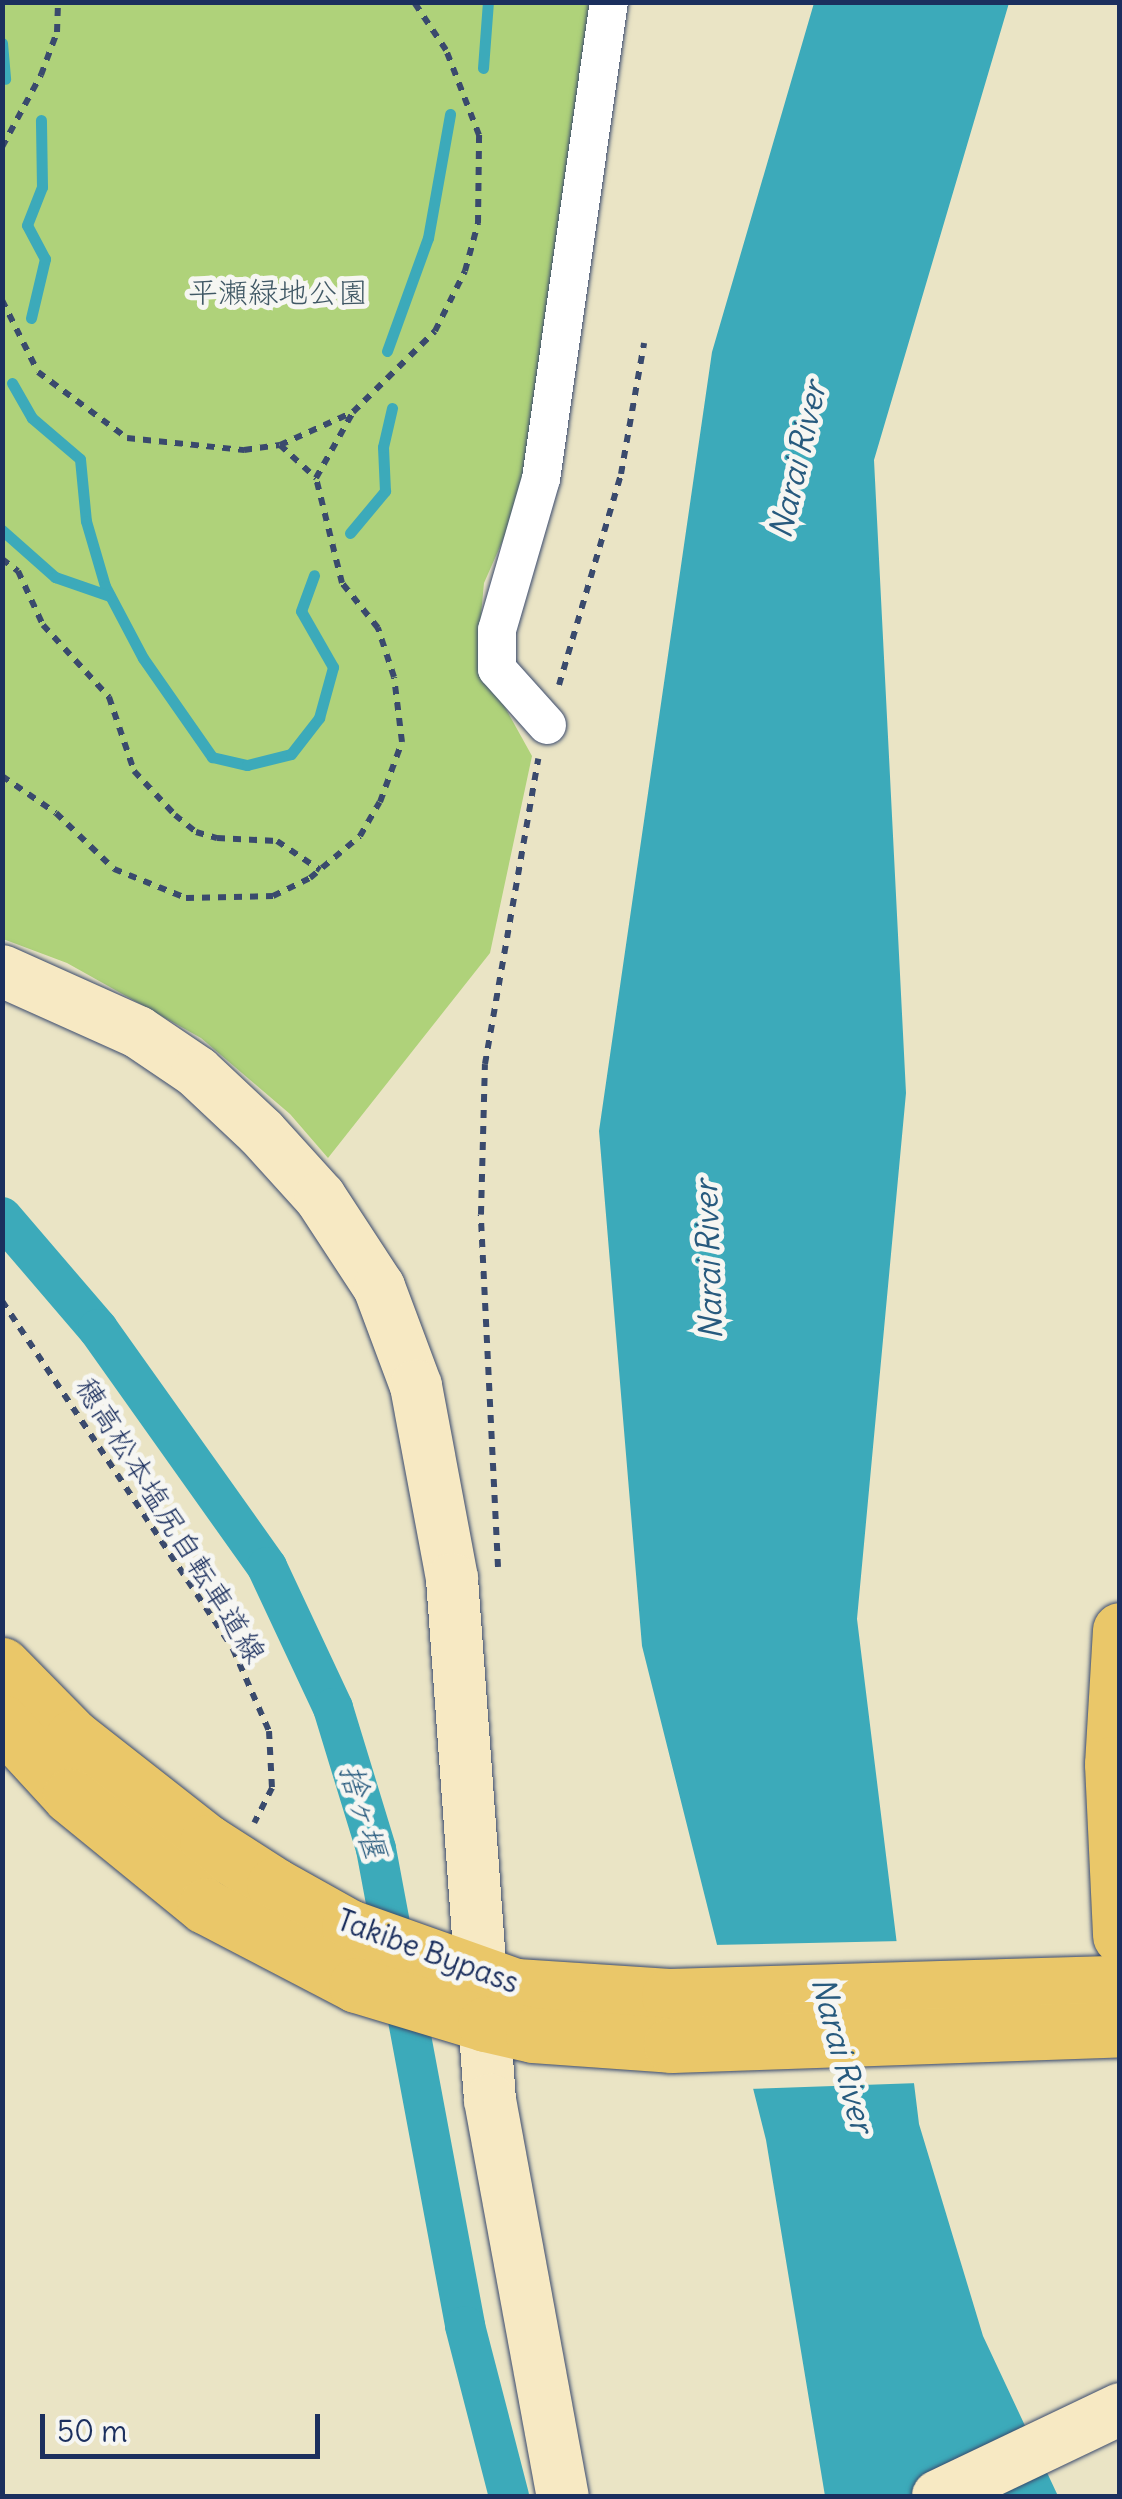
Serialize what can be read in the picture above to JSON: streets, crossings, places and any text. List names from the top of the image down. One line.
{"streets":{"highway":["Takibe Bypass"],"path":["穂高松本塩尻自転車道線"]},"water":["Narai River","捨ヶ堰"],"parks":["平瀬緑地公園"],"scale_bar":"50 m"}
